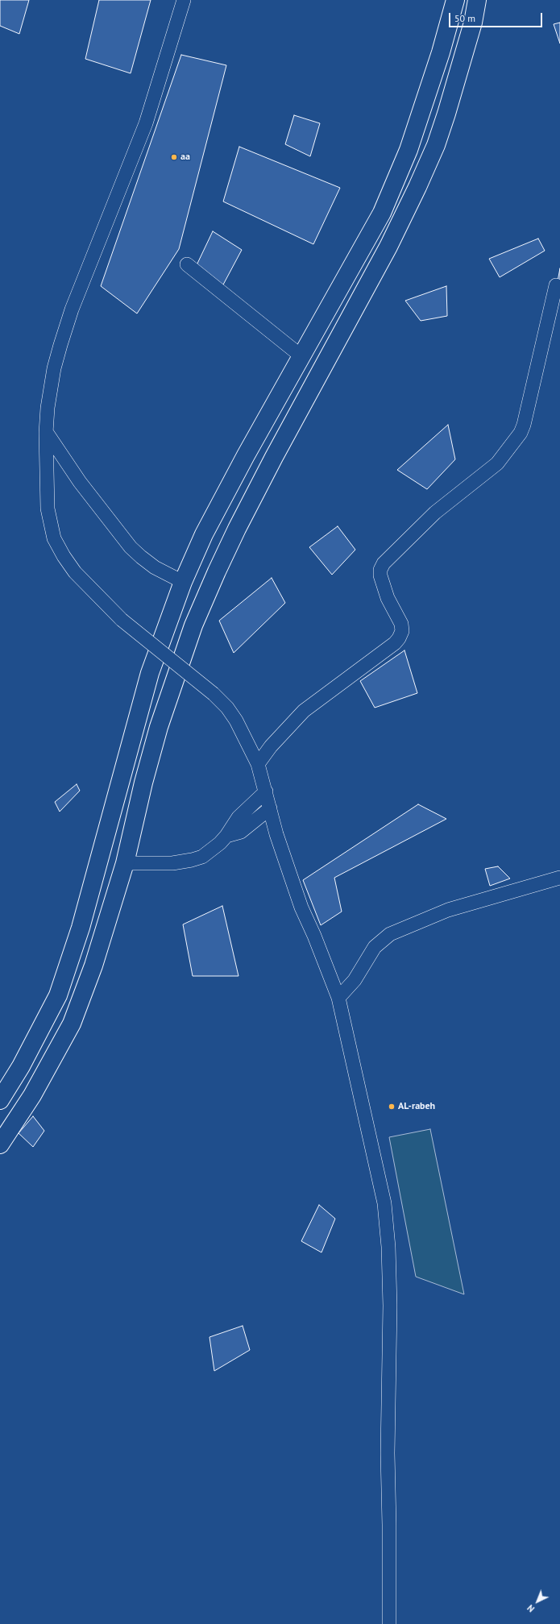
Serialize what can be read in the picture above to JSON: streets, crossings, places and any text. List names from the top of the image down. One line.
{"places":["aa","AL-rabeh"],"scale_bar":"50 m","north":"bottom left"}
